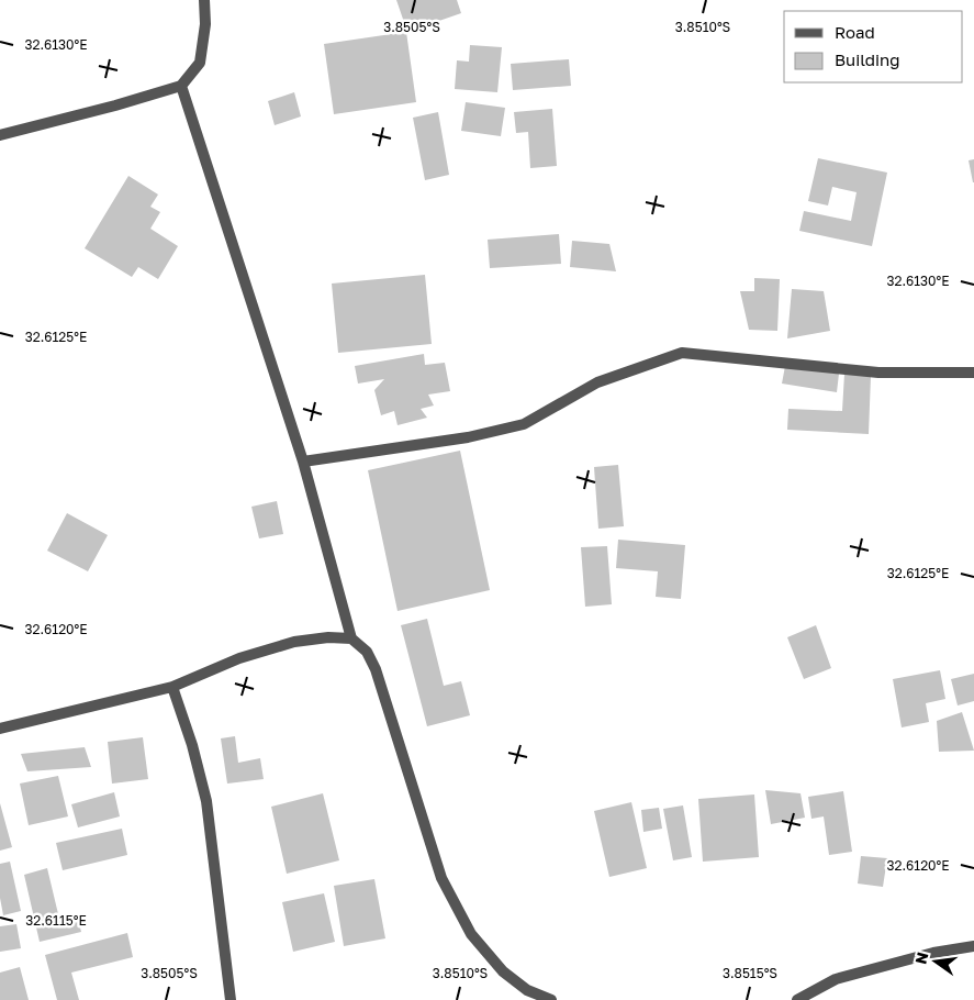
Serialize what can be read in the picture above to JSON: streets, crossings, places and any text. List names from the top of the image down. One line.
{"legend":["Road","Building"],"north":"left","coordinates":["3.8505°S","3.8510°S","32.6130°E","32.6125°E","32.6120°E","32.6115°E","3.8515°S"]}
